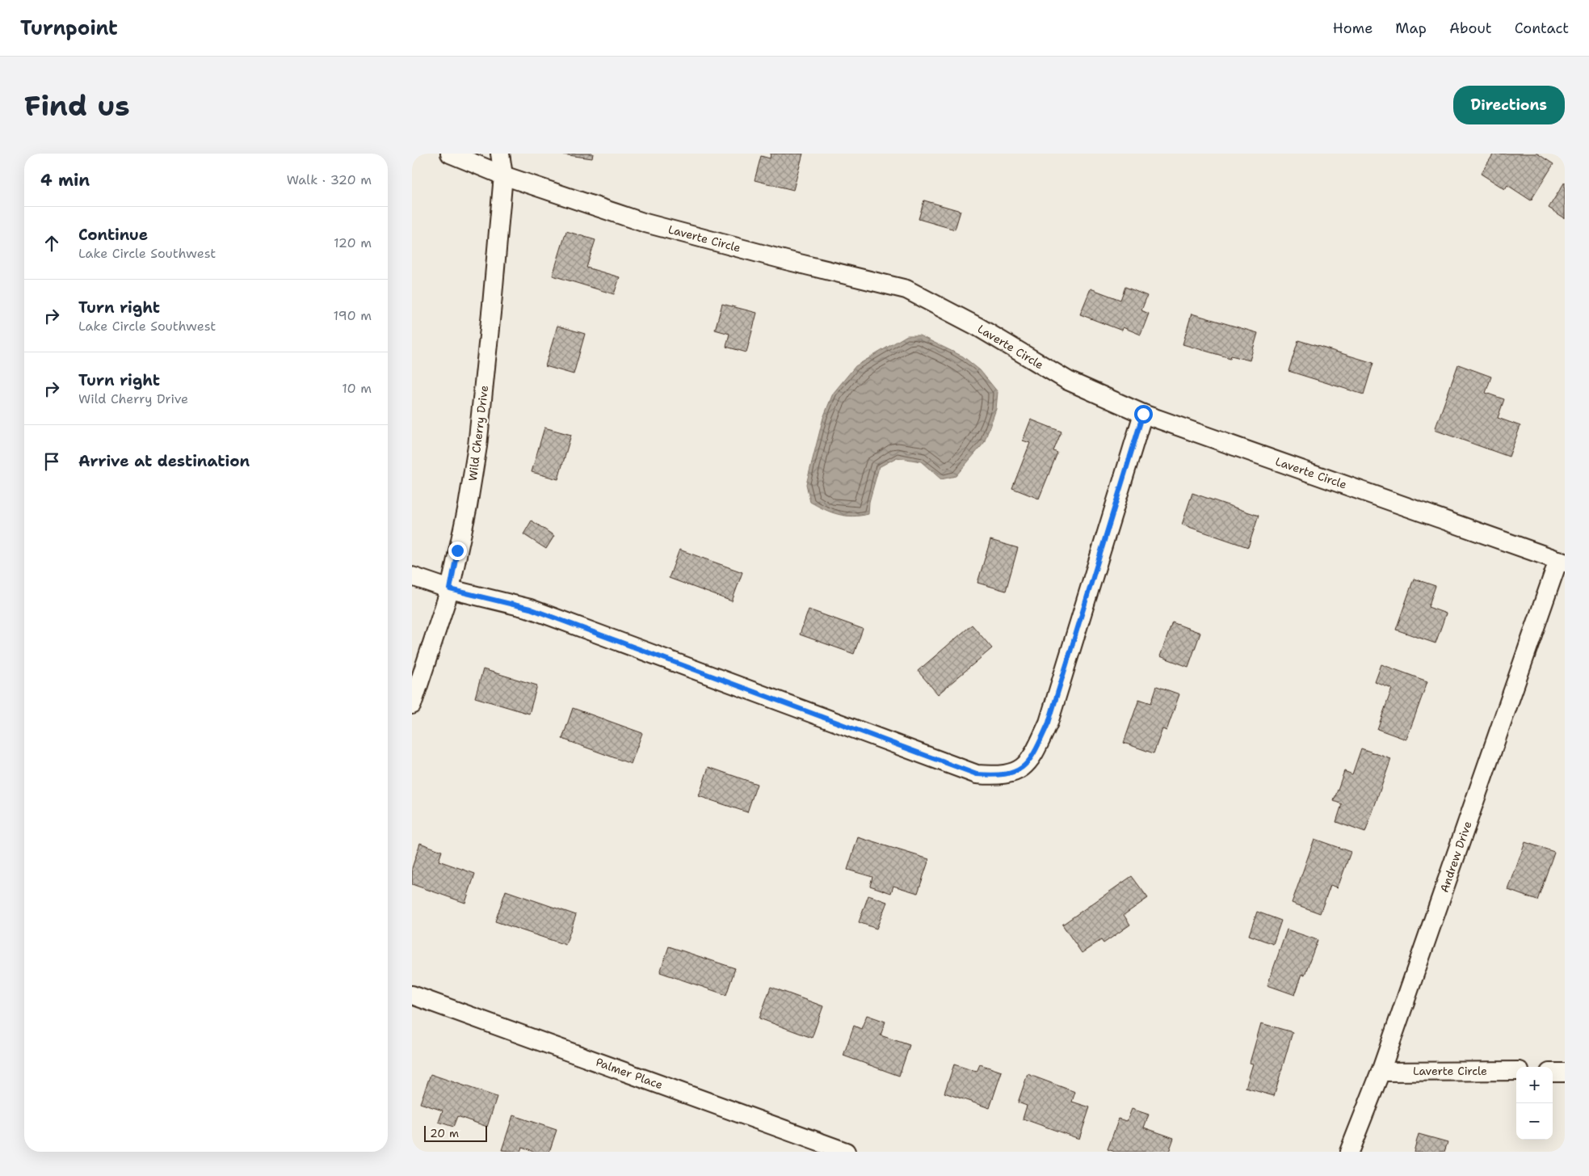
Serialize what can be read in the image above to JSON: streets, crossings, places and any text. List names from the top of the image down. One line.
{"streets":{"street":["Laverte Circle","Wild Cherry Drive","Andrew Drive","Palmer Place"]},"crossings":[["Laverte Circle","Wild Cherry Drive"],["Laverte Circle","Andrew Drive"]],"scale_bar":"20 m","page":{"header":"Turnpoint","nav":["Home","Map","About","Contact"],"buttons":"Directions","title":"Find us","heading":["4 min","Walk · 320 m"],"list":[["Continue","Lake Circle Southwest","120 m"],["Turn right","Lake Circle Southwest","190 m"],["Turn right","Wild Cherry Drive","10 m"],"Arrive at destination"],"map_buttons":["+","−"],"scale":"20 m"}}
